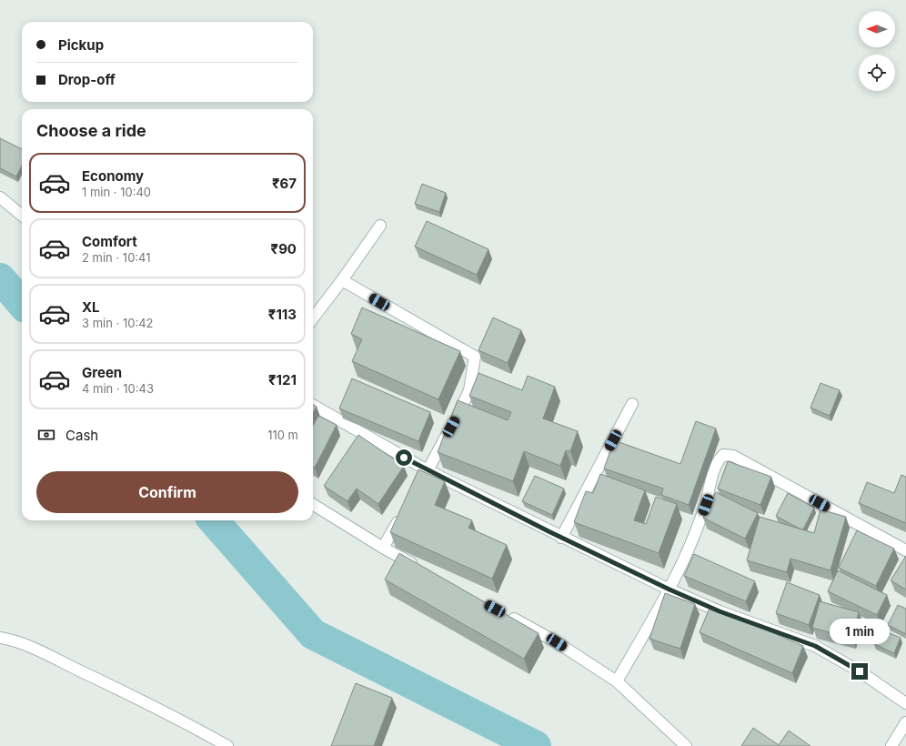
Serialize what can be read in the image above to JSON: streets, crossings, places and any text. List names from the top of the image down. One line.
{"north":"left","page":{"banner":["Pickup","Drop-off"],"heading":"Choose a ride","list":[{"name":"Economy","note":"1 min · 10:40","value":"₹67"},{"name":"Comfort","note":"2 min · 10:41","value":"₹90"},{"name":"XL","note":"3 min · 10:42","value":"₹113"},{"name":"Green","note":"4 min · 10:43","value":"₹121"}],"pay":["Cash","110 m"],"buttons":"Confirm","bubble":"1 min"}}
